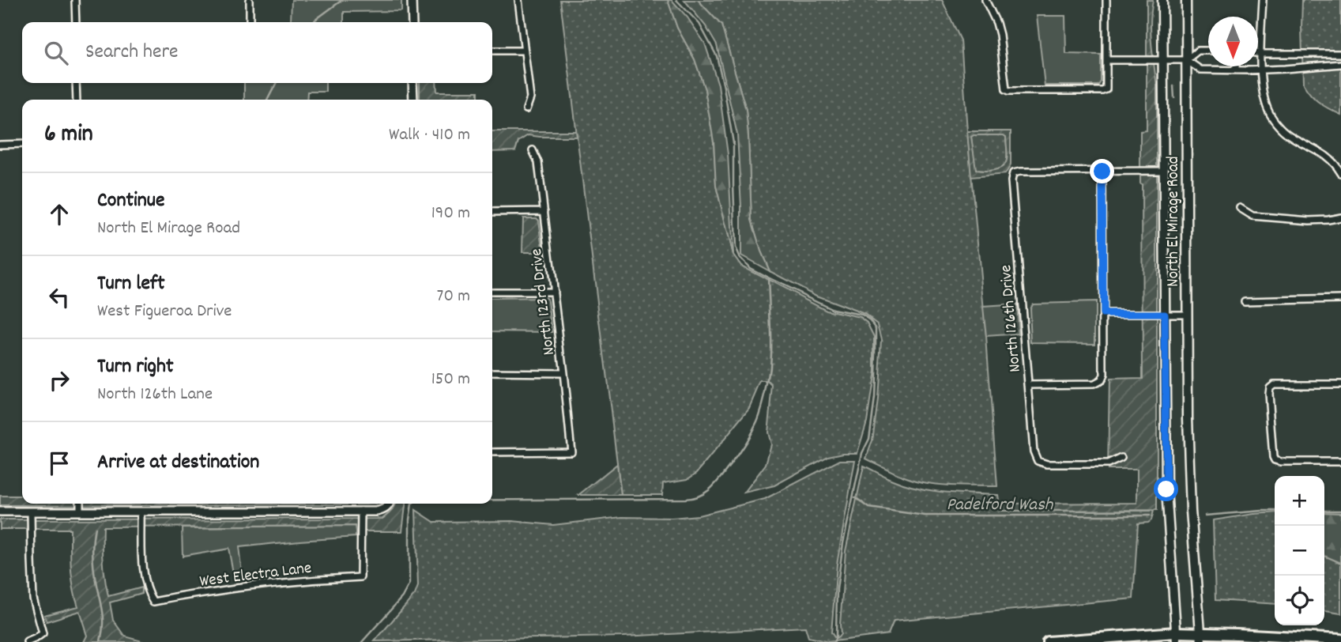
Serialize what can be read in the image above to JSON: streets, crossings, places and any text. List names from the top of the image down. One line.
{"streets":{"main road":["North El Mirage Road"],"street":["North 123rd Drive","North 126th Drive","West Electra Lane"]},"water":["Padelford Wash"],"north":"bottom","page":{"search":"Search here","heading":["6 min","Walk · 410 m"],"list":[["Continue","North El Mirage Road","190 m"],["Turn left","West Figueroa Drive","70 m"],["Turn right","North 126th Lane","150 m"],"Arrive at destination"],"map_buttons":["+","−"]}}
